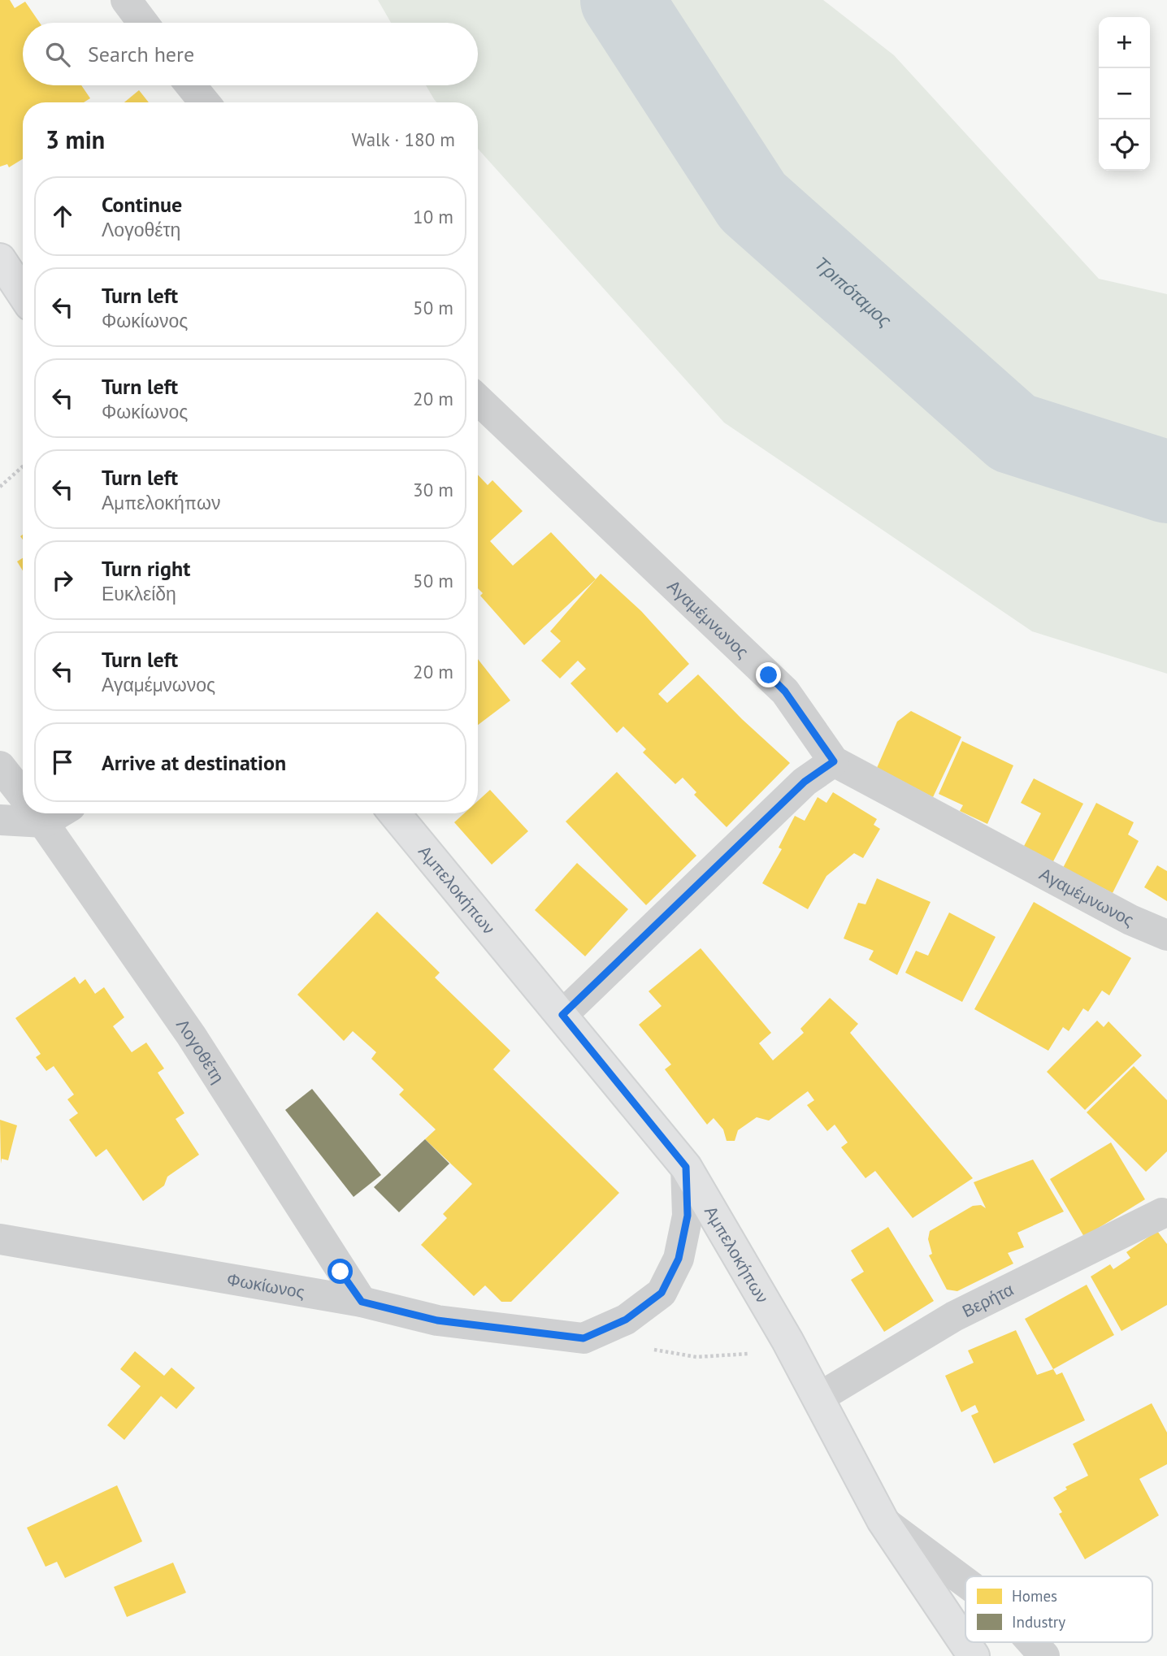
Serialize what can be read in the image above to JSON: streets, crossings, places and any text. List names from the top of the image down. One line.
{"streets":{"street":["Αγαμέμνωνος","Αμπελοκήπων","Λογοθέτη","Φωκίωνος","Βερήτα"]},"crossings":[["Αμπελοκήπων","Φωκίωνος"],["Αμπελοκήπων","Βερήτα"],["Λογοθέτη","Φωκίωνος"]],"water":["Τριπόταμος"],"legend":["Homes","Industry"],"page":{"map_buttons":["+","−"],"search":"Search here","heading":["3 min","Walk · 180 m"],"list":[["Continue","Λογοθέτη","10 m"],["Turn left","Φωκίωνος","50 m"],["Turn left","Φωκίωνος","20 m"],["Turn left","Αμπελοκήπων","30 m"],["Turn right","Ευκλείδη","50 m"],["Turn left","Αγαμέμνωνος","20 m"],"Arrive at destination"]}}
